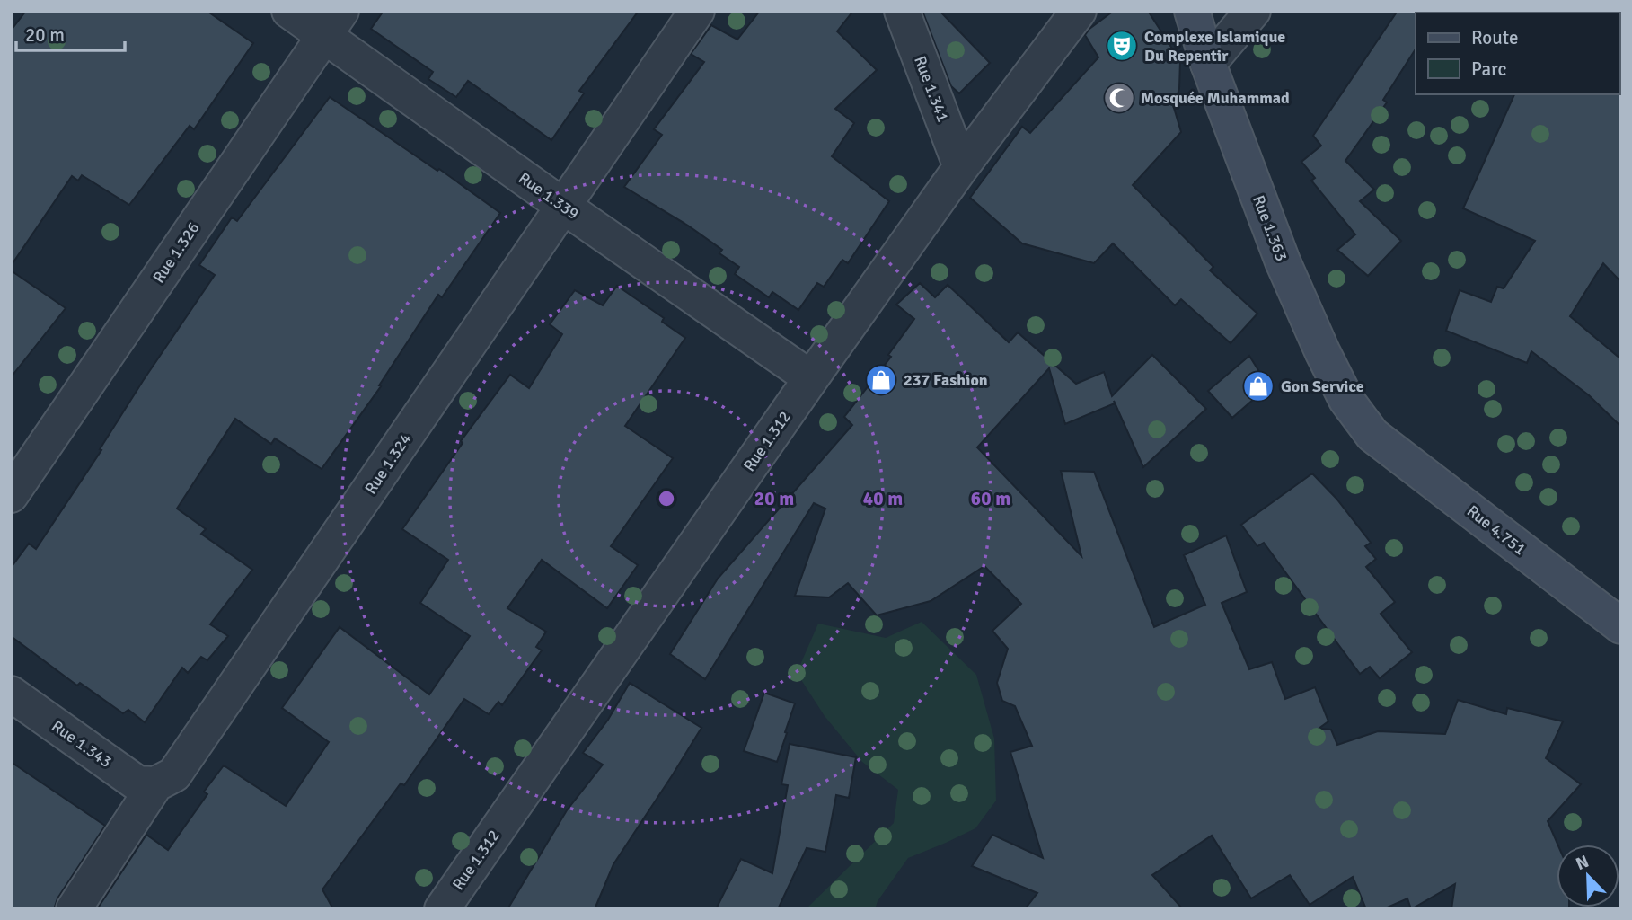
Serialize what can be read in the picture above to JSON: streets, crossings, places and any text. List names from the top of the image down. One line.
{"streets":{"main road":["Rue 1.363","Rue 4.751"],"street":["Rue 1.341","Rue 1.339","Rue 1.326","Rue 1.312","Rue 1.324","Rue 1.343"]},"crossings":[["Rue 1.341","Rue 1.312"],["Rue 1.339","Rue 1.326"],["Rue 1.339","Rue 1.312"],["Rue 1.339","Rue 1.324"],["Rue 1.363","Rue 4.751"],["Rue 1.324","Rue 1.343"]],"places":{"theatre":["Complexe Islamique Du Repentir"],"mosque":["Mosquée Muhammad"],"shop":["237 Fashion","Gon Service"]},"legend":["Route","Parc"],"scale_bar":"20 m","north":"top left","rings":["20 m","40 m","60 m"]}
